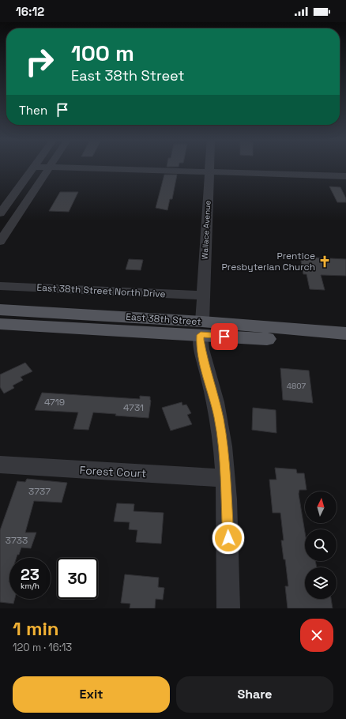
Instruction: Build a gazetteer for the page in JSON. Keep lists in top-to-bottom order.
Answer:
{
  "streets": {
    "main road": ["East 38th Street"],
    "street": ["Wallace Avenue", "East 38th Street North Drive", "Forest Court"]
  },
  "crossings": [
    ["Wallace Avenue", "East 38th Street North Drive"],
    ["Wallace Avenue", "East 38th Street"],
    ["Wallace Avenue", "Forest Court"]
  ],
  "places": {
    "church": ["Prentice Presbyterian Church"]
  },
  "house_numbers": [
    "4807",
    "4719",
    "4731",
    "3737",
    "3733"
  ],
  "north": "top",
  "page": {
    "status": "16:12",
    "turn": ["100 m", "East 38th Street"],
    "then": "Then",
    "speed": "23 km/h",
    "limit": "30",
    "heading": ["1 min", "120 m · 16:13"],
    "buttons": ["Exit", "Share"]
  }
}
